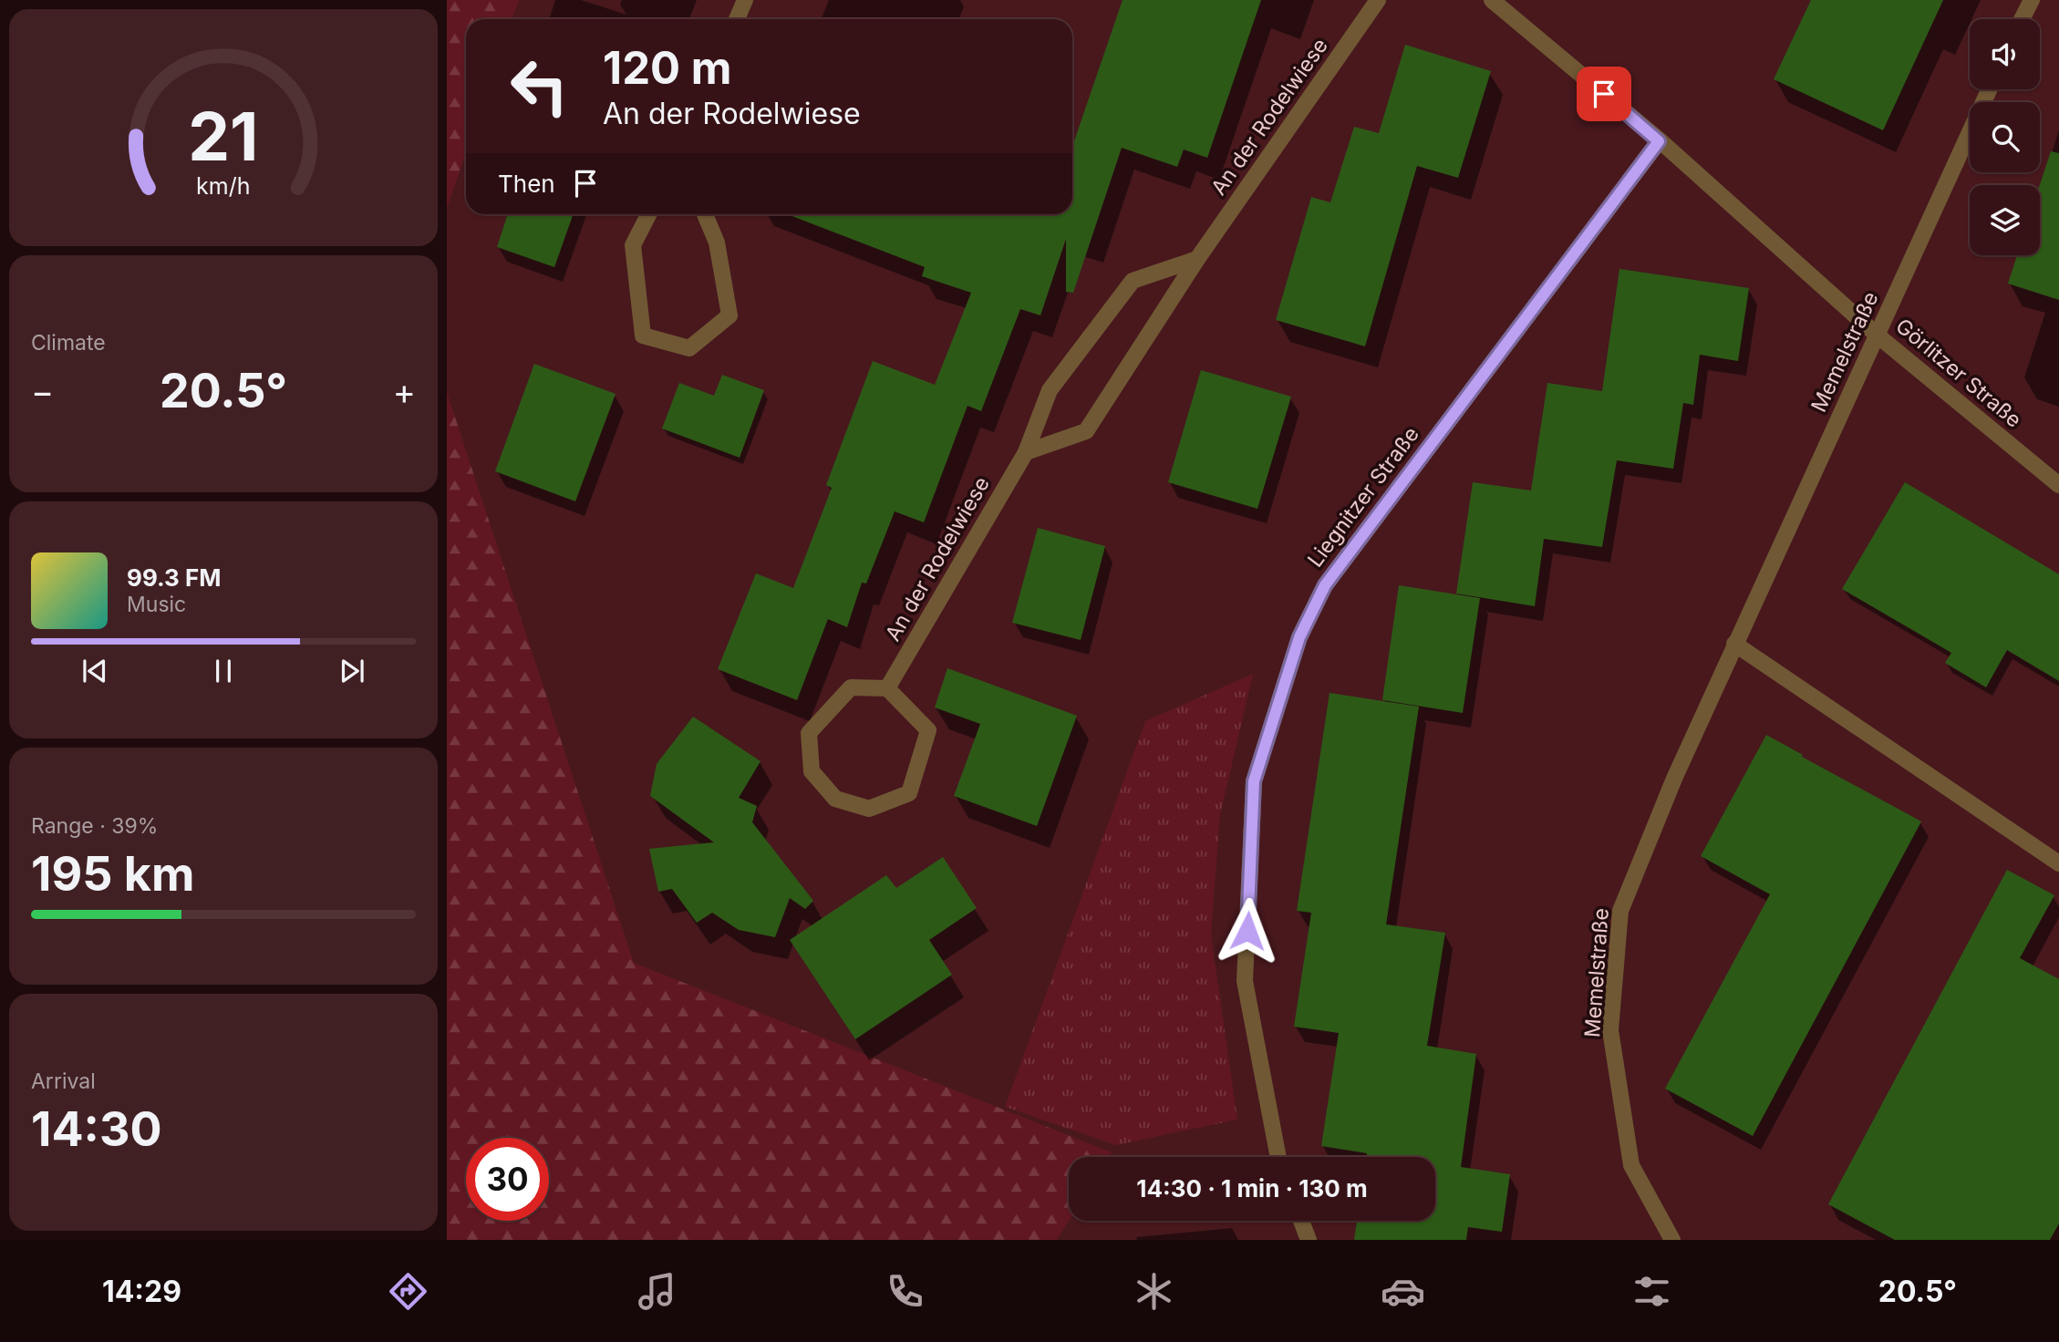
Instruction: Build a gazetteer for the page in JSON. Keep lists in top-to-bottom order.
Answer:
{
  "streets": {
    "street": [
      "An der Rodelwiese",
      "Memelstraße",
      "Görlitzer Straße",
      "Liegnitzer Straße"
    ]
  },
  "crossings": [
    ["Memelstraße", "Görlitzer Straße"],
    ["Görlitzer Straße", "Liegnitzer Straße"]
  ],
  "page": {
    "turn": ["120 m", "An der Rodelwiese"],
    "then": "Then",
    "tile": [
      "Climate",
      ["Range · 39%", "195 km"],
      ["Arrival", "14:30"]
    ],
    "heat": ["−", "20.5°", "+"],
    "song": ["99.3 FM", "Music"],
    "limit": "30",
    "trip": "14:30 · 1 min · 130 m",
    "tabs": ["14:29", "20.5°"],
    "gauge": ["21", "km/h"]
  }
}
